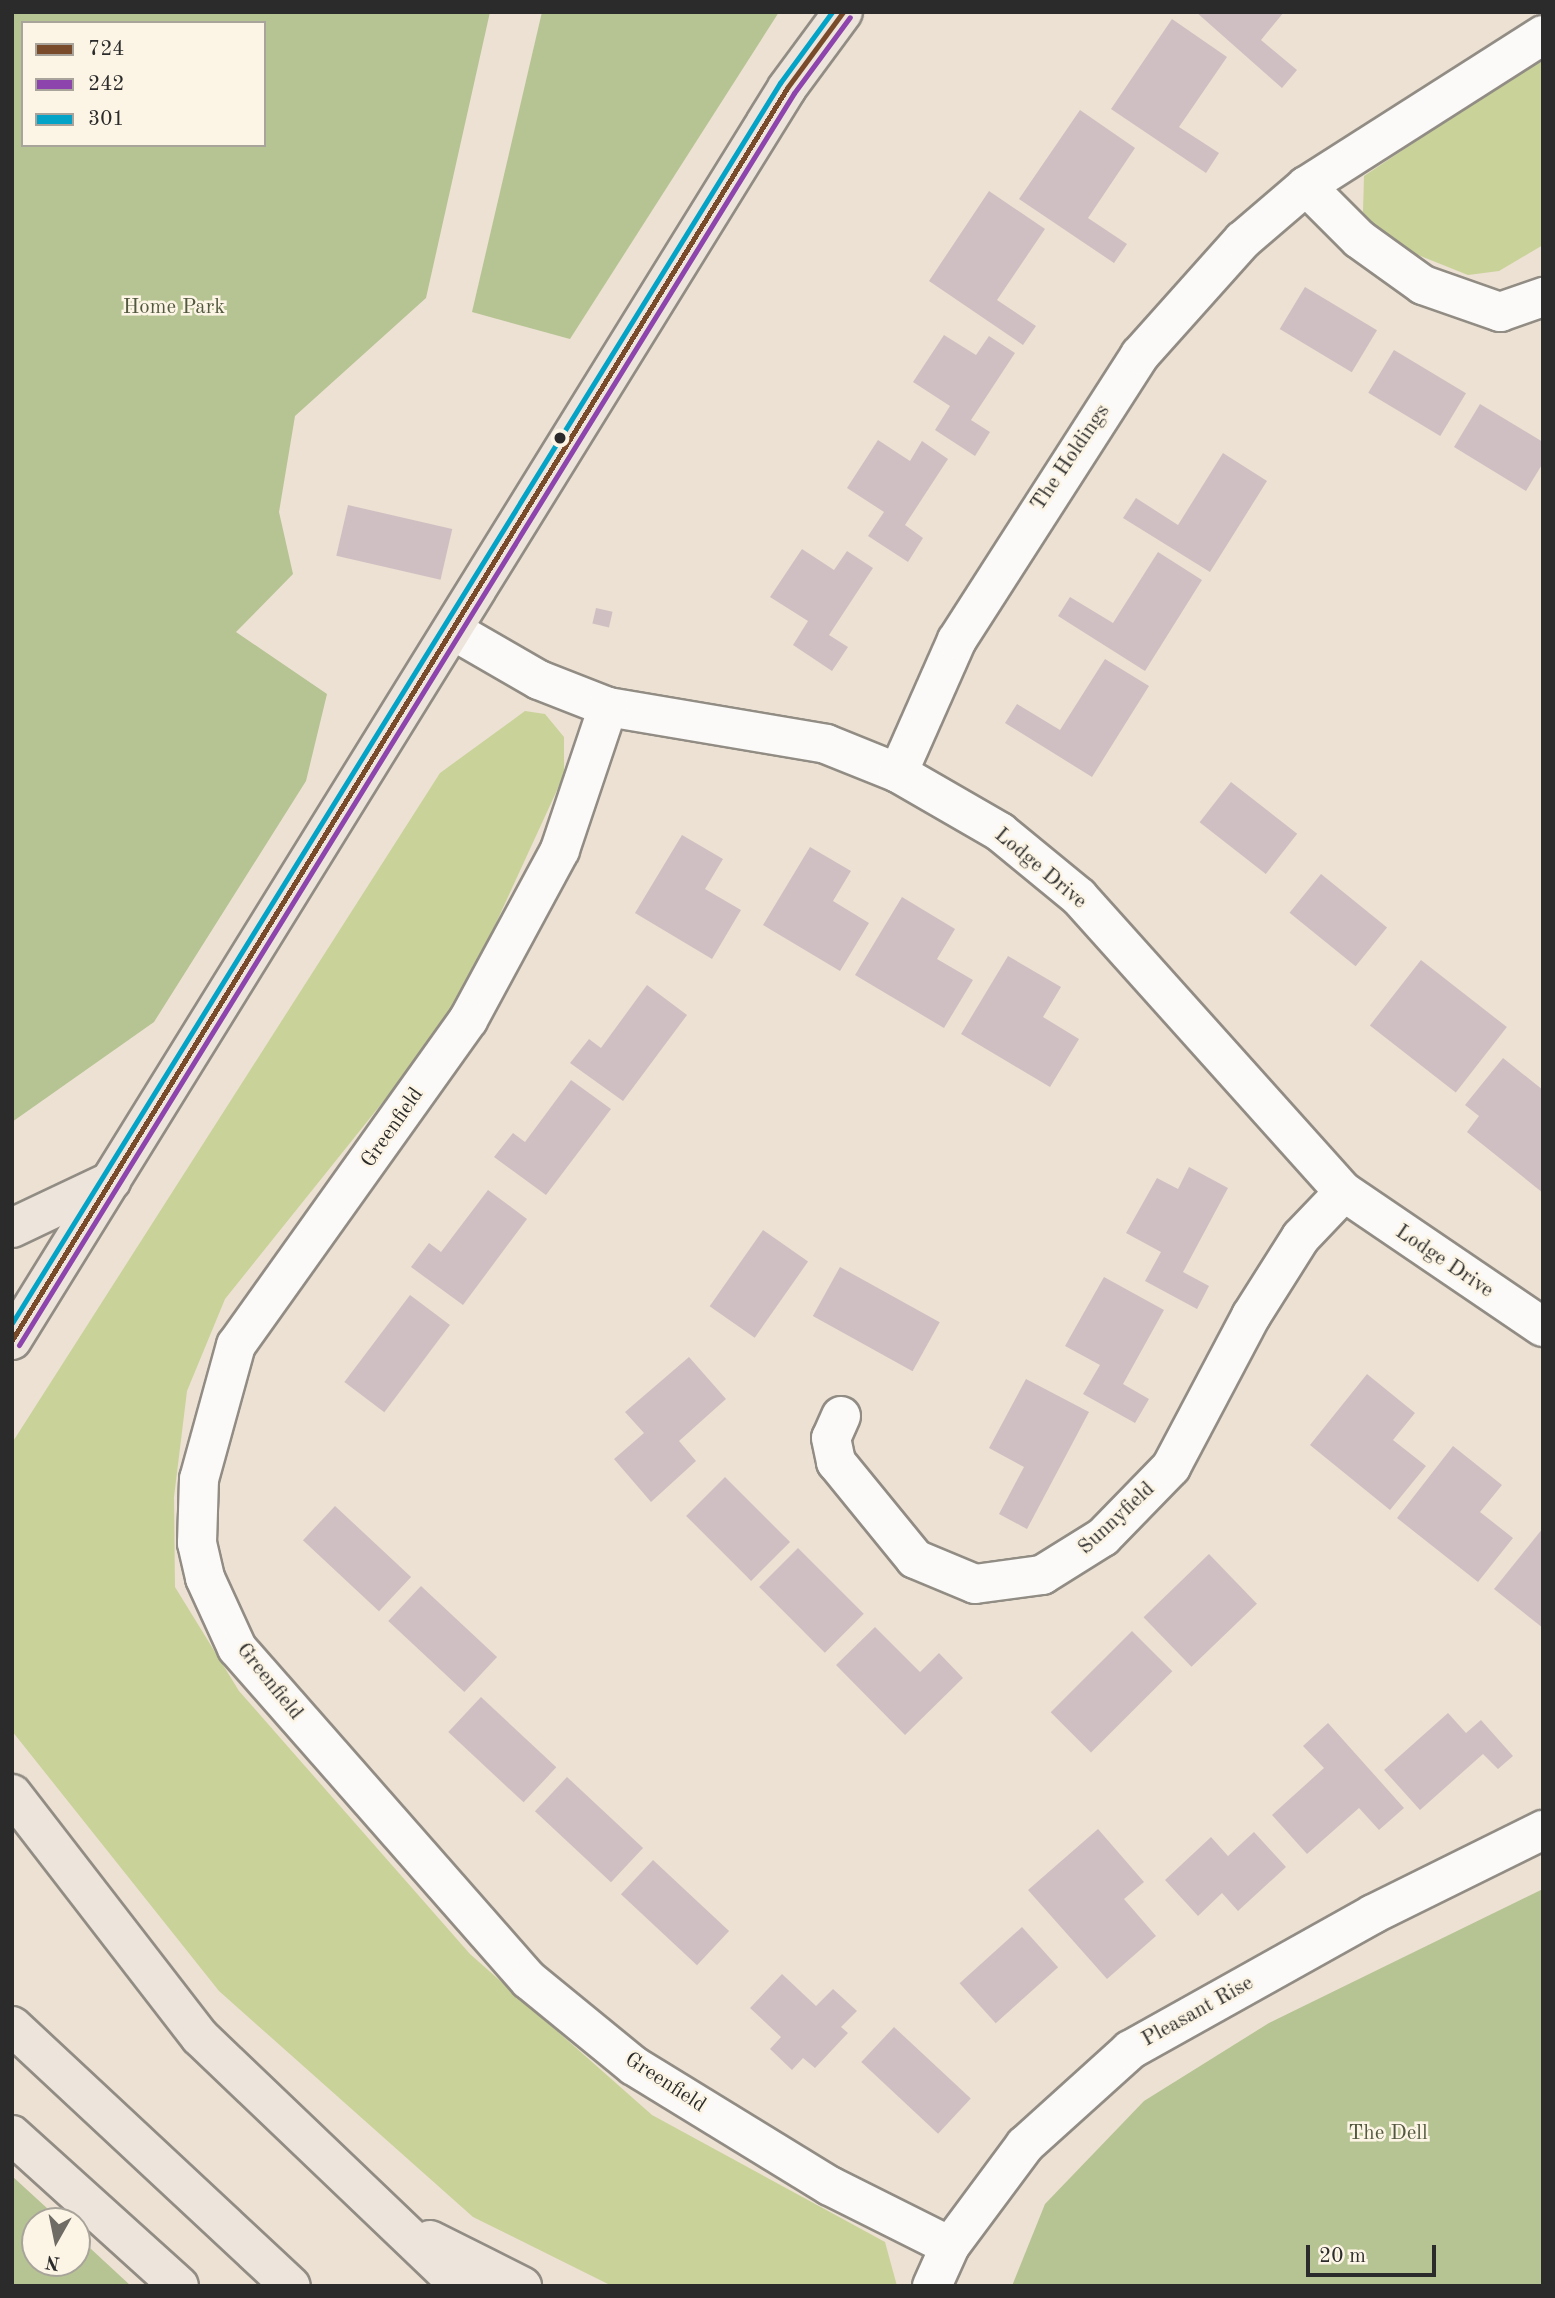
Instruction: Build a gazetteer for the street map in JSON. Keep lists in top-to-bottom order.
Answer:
{
  "streets": {
    "street": [
      "The Holdings",
      "Lodge Drive",
      "Greenfield",
      "Sunnyfield",
      "Pleasant Rise"
    ]
  },
  "crossings": [
    ["The Holdings", "Lodge Drive"],
    ["Lodge Drive", "Greenfield"],
    ["Lodge Drive", "Sunnyfield"],
    ["Greenfield", "Pleasant Rise"]
  ],
  "parks": ["Home Park", "The Dell"],
  "lines": ["transit line 724", "transit line 301", "transit line 242"],
  "legend": ["724", "242", "301"],
  "scale_bar": "20 m",
  "north": "bottom"
}
